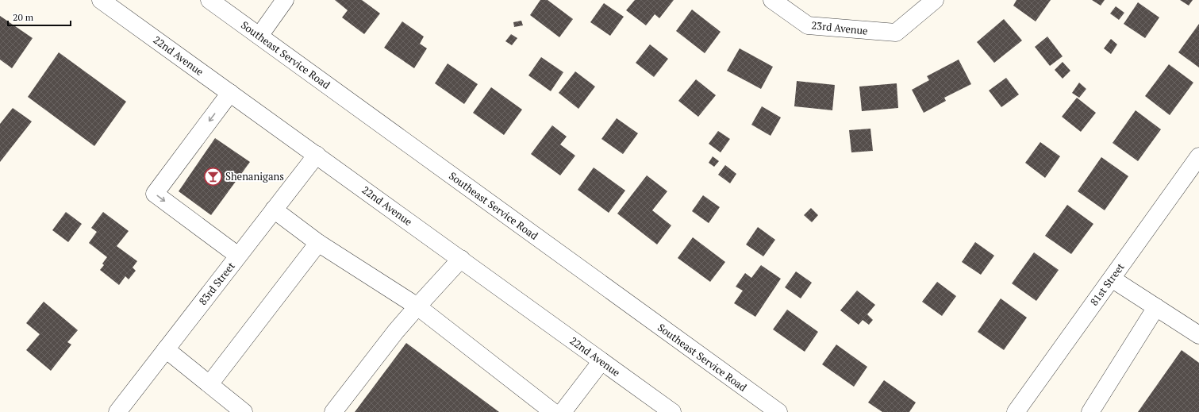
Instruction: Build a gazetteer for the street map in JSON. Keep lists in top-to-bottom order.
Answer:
{
  "streets": {
    "street": [
      "23rd Avenue",
      "Southeast Service Road",
      "22nd Avenue",
      "83rd Street",
      "81st Street"
    ]
  },
  "crossings": [
    ["22nd Avenue", "83rd Street"]
  ],
  "places": {
    "bar": ["Shenanigans"]
  },
  "scale_bar": "20 m"
}
